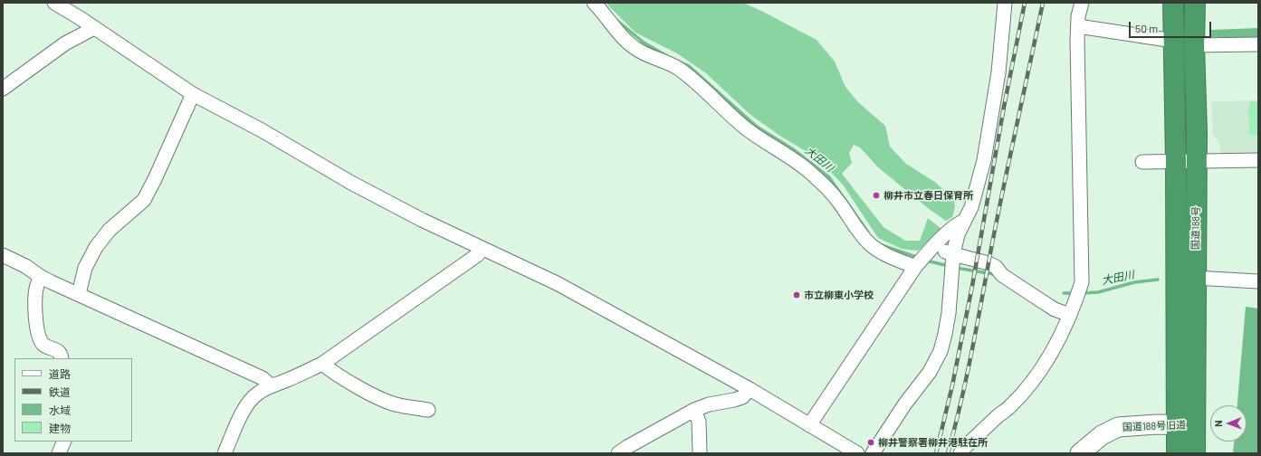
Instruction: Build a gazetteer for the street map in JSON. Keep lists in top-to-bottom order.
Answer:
{
  "streets": {
    "highway": ["国道188号"],
    "street": ["国道188号旧道"]
  },
  "crossings": [
    ["国道188号", "国道188号旧道"]
  ],
  "water": ["大田川"],
  "places": ["柳井市立春日保育所", "市立柳東小学校", "柳井警察署柳井港駐在所"],
  "legend": [
    "道路",
    "鉄道",
    "水域",
    "建物"
  ],
  "scale_bar": "50 m",
  "north": "left"
}
